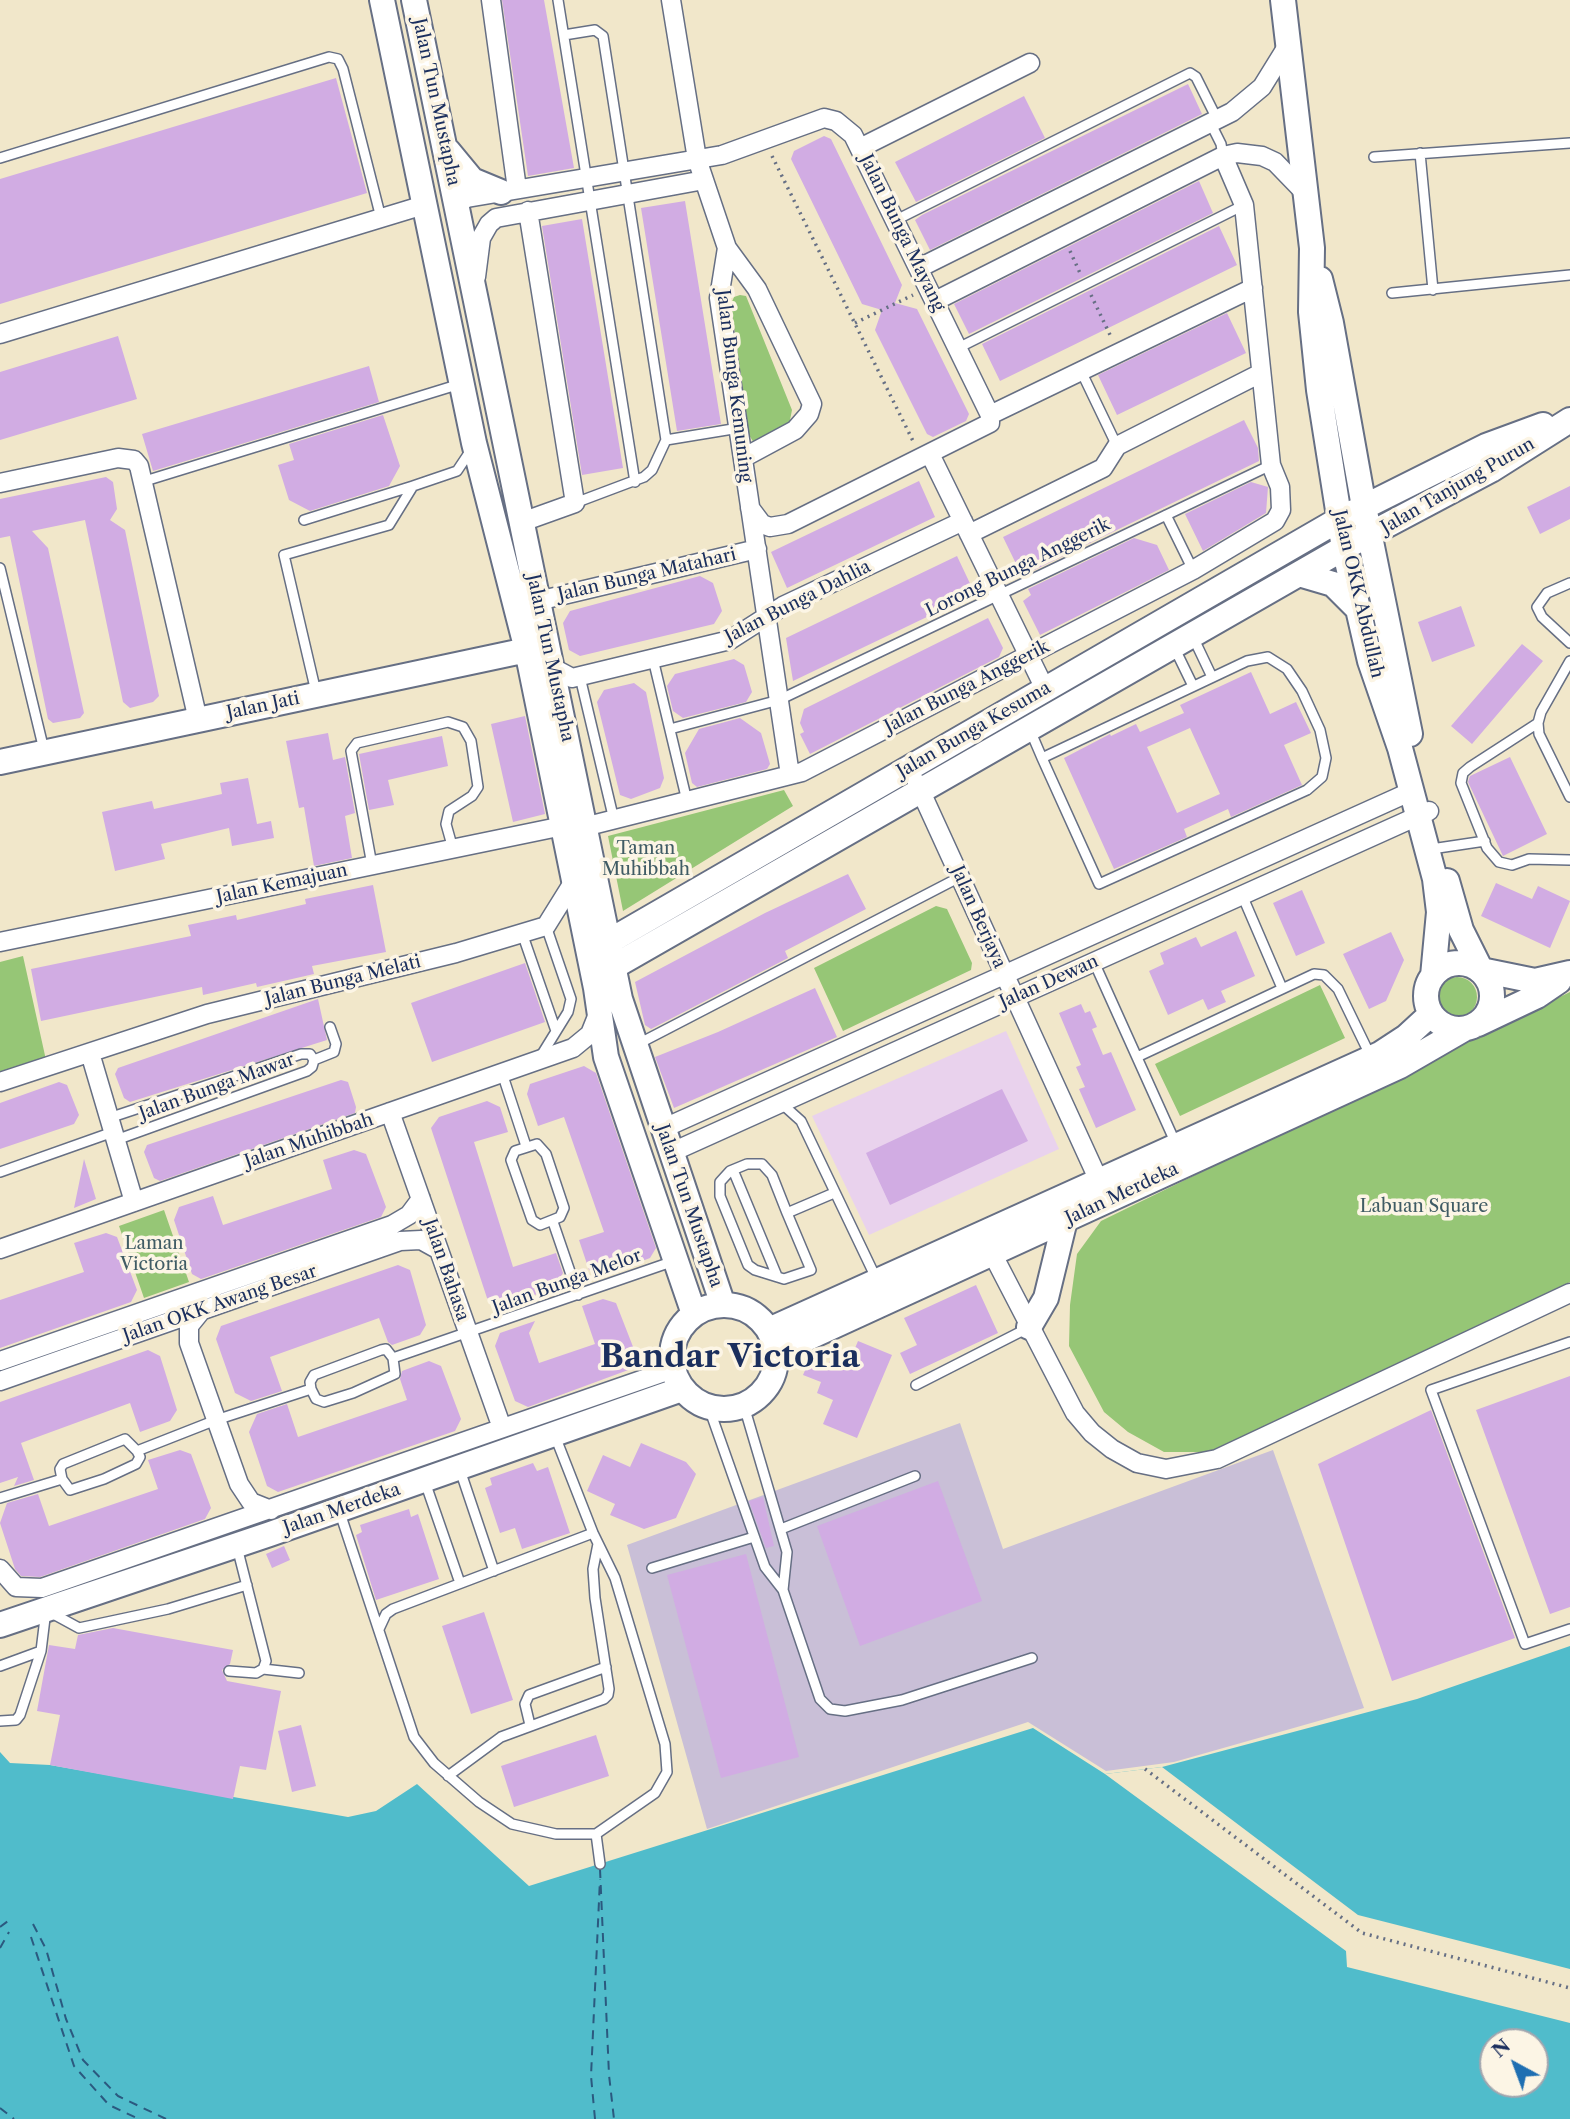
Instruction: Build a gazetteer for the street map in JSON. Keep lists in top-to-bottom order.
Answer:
{
  "streets": {
    "main road": [
      "Jalan Tun Mustapha",
      "Jalan Tanjung Purun",
      "Jalan OKK Abdullah",
      "Jalan Jati",
      "Jalan Bunga Kesuma",
      "Jalan Merdeka"
    ],
    "street": [
      "Jalan Bunga Mayang",
      "Jalan Bunga Kemuning",
      "Jalan Bunga Matahari",
      "Jalan Bunga Dahlia",
      "Jalan Bunga Anggerik",
      "Jalan Kemajuan",
      "Jalan Berjaya",
      "Jalan Bunga Melati",
      "Jalan Dewan",
      "Jalan Muhibbah",
      "Jalan Bahasa",
      "Jalan OKK Awang Besar"
    ],
    "lane": ["Lorong Bunga Anggerik", "Jalan Bunga Mawar", "Jalan Bunga Melor"]
  },
  "crossings": [
    ["Jalan Tun Mustapha", "Jalan Bunga Mayang"],
    ["Jalan Tun Mustapha", "Jalan Bunga Matahari"],
    ["Jalan Tun Mustapha", "Jalan Bunga Anggerik"],
    ["Jalan Tun Mustapha", "Jalan Jati"],
    ["Jalan Tun Mustapha", "Jalan Bunga Kesuma"],
    ["Jalan Tun Mustapha", "Jalan Kemajuan"],
    ["Jalan Tun Mustapha", "Jalan Dewan"],
    ["Jalan Tun Mustapha", "Jalan Muhibbah"],
    ["Jalan Tun Mustapha", "Jalan Merdeka"],
    ["Jalan Tun Mustapha", "Jalan Bunga Melor"],
    ["Jalan Bunga Mayang", "Jalan Bunga Kemuning"],
    ["Jalan Bunga Kemuning", "Lorong Bunga Anggerik"],
    ["Jalan Bunga Kemuning", "Jalan Bunga Matahari"],
    ["Jalan Bunga Kemuning", "Jalan Bunga Dahlia"],
    ["Jalan Bunga Kemuning", "Jalan Bunga Anggerik"],
    ["Jalan Tanjung Purun", "Jalan OKK Abdullah"],
    ["Jalan Tanjung Purun", "Jalan Bunga Kesuma"],
    ["Lorong Bunga Anggerik", "Jalan Bunga Anggerik"],
    ["Jalan OKK Abdullah", "Jalan Bunga Kesuma"],
    ["Jalan OKK Abdullah", "Jalan Dewan"],
    ["Jalan OKK Abdullah", "Jalan Merdeka"],
    ["Jalan Bunga Anggerik", "Jalan Kemajuan"],
    ["Jalan Bunga Kesuma", "Jalan Berjaya"],
    ["Jalan Berjaya", "Jalan Dewan"],
    ["Jalan Berjaya", "Jalan Merdeka"],
    ["Jalan Muhibbah", "Jalan Bahasa"],
    ["Jalan Merdeka", "Jalan Bahasa"],
    ["Jalan Bahasa", "Jalan Bunga Melor"],
    ["Jalan Bahasa", "Jalan OKK Awang Besar"]
  ],
  "districts": ["Bandar Victoria"],
  "parks": ["Taman Muhibbah", "Labuan Square", "Laman Victoria"],
  "north": "top left"
}
